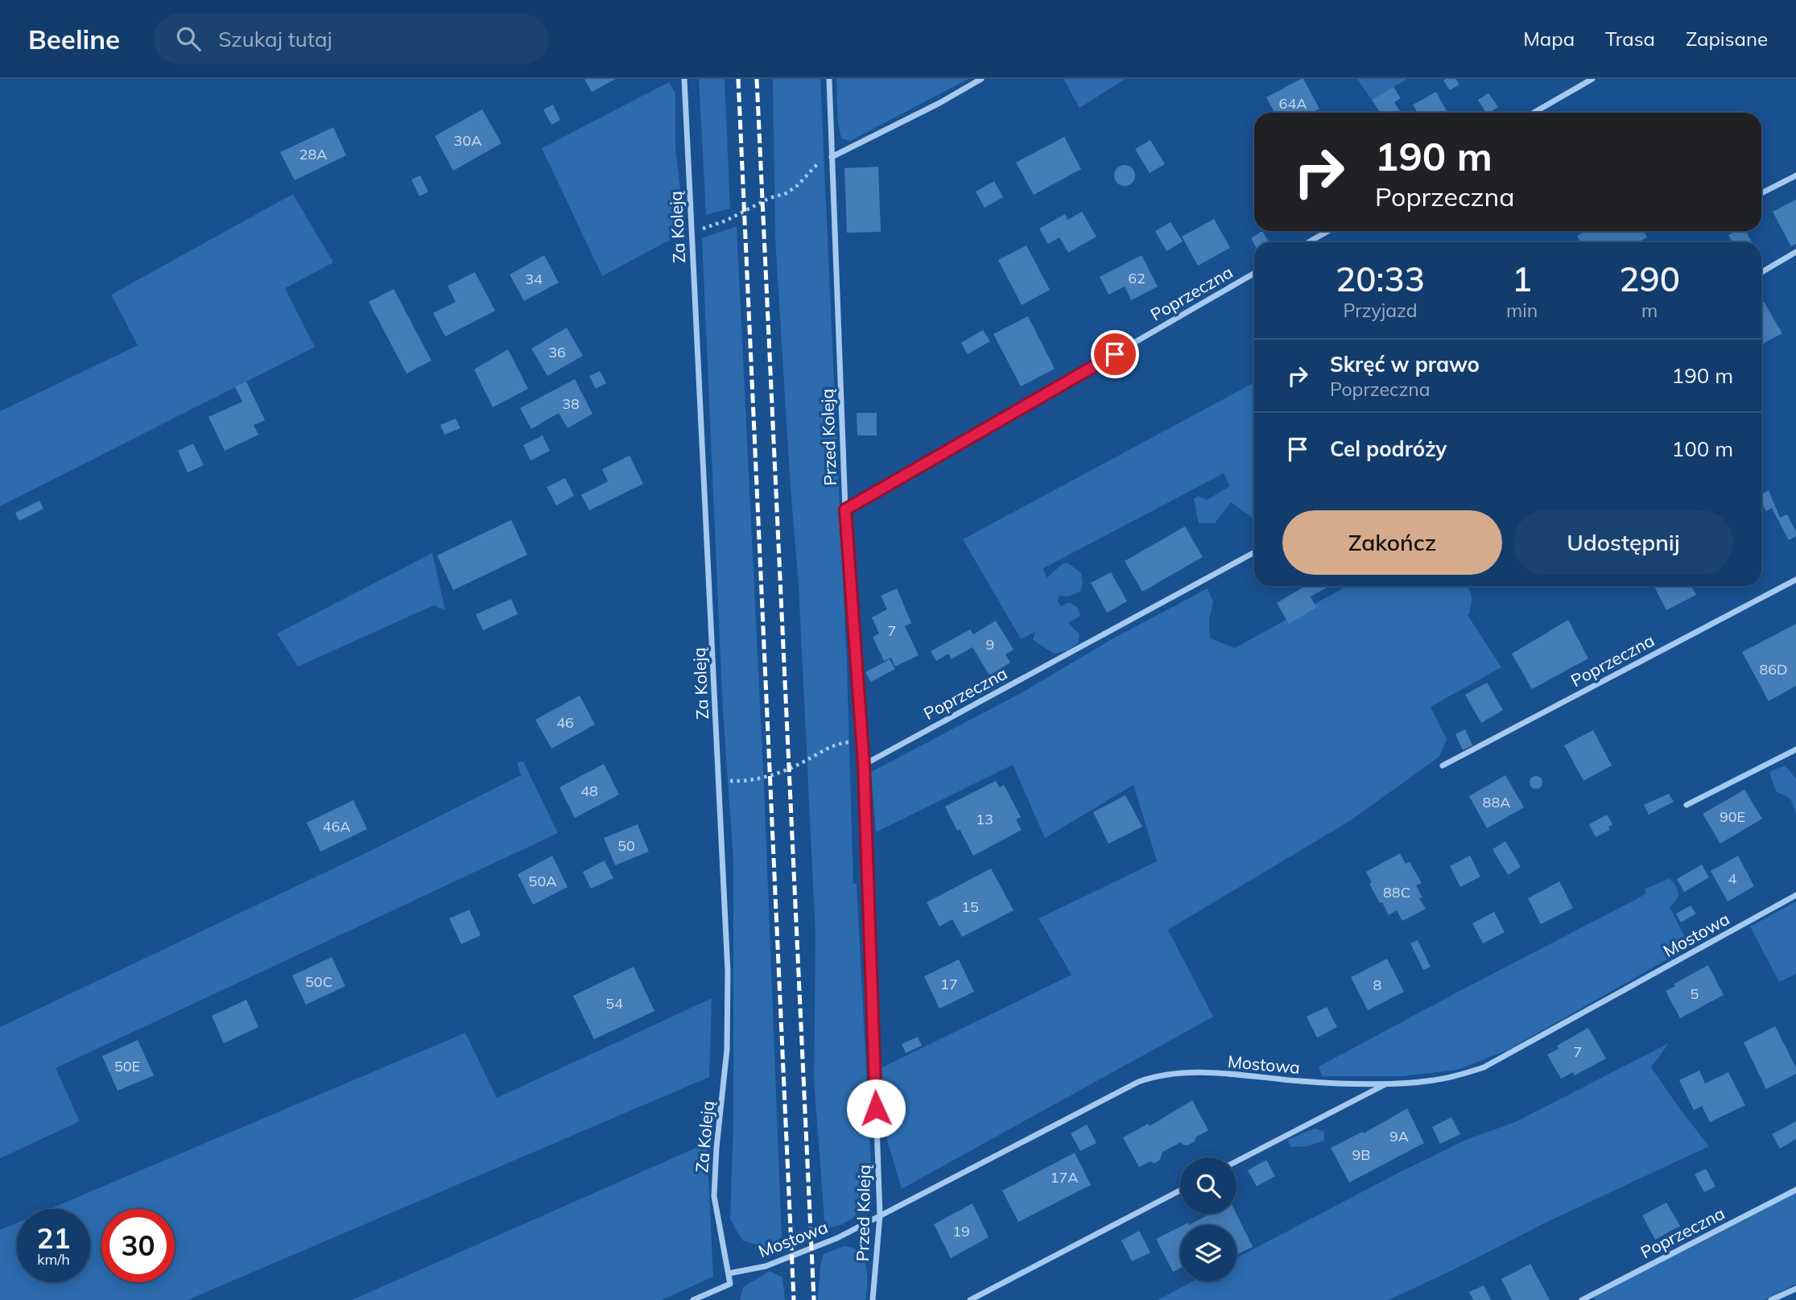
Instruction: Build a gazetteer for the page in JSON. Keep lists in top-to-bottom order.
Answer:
{
  "streets": {
    "street": [
      "Za Koleją",
      "Poprzeczna",
      "Przed Koleją",
      "Mostowa"
    ]
  },
  "crossings": [
    ["Za Koleją", "Mostowa"],
    ["Poprzeczna", "Przed Koleją"],
    ["Przed Koleją", "Mostowa"]
  ],
  "house_numbers": [
    "64A",
    "30A",
    "28A",
    "62",
    "34",
    "36",
    "38",
    "7",
    "9",
    "86D",
    "46",
    "48",
    "88A",
    "90E",
    "13",
    "46A",
    "50",
    "4",
    "50A",
    "88C",
    "15",
    "50C",
    "17",
    "8",
    "5",
    "54",
    "7",
    "50E",
    "9A",
    "9B",
    "17A",
    "19"
  ],
  "page": {
    "header": "Beeline",
    "search": "Szukaj tutaj",
    "nav": ["Mapa", "Trasa", "Zapisane"],
    "turn": ["190 m", "Poprzeczna"],
    "eta": [
      "20:33",
      "Przyjazd",
      "1",
      "min",
      "290",
      "m"
    ],
    "list": [
      {
        "name": "Skręć w prawo",
        "note": "Poprzeczna",
        "value": "190 m"
      },
      {
        "name": "Cel podróży",
        "value": "100 m"
      }
    ],
    "buttons": ["Zakończ", "Udostępnij"],
    "speed": "21 km/h",
    "limit": "30"
  }
}
